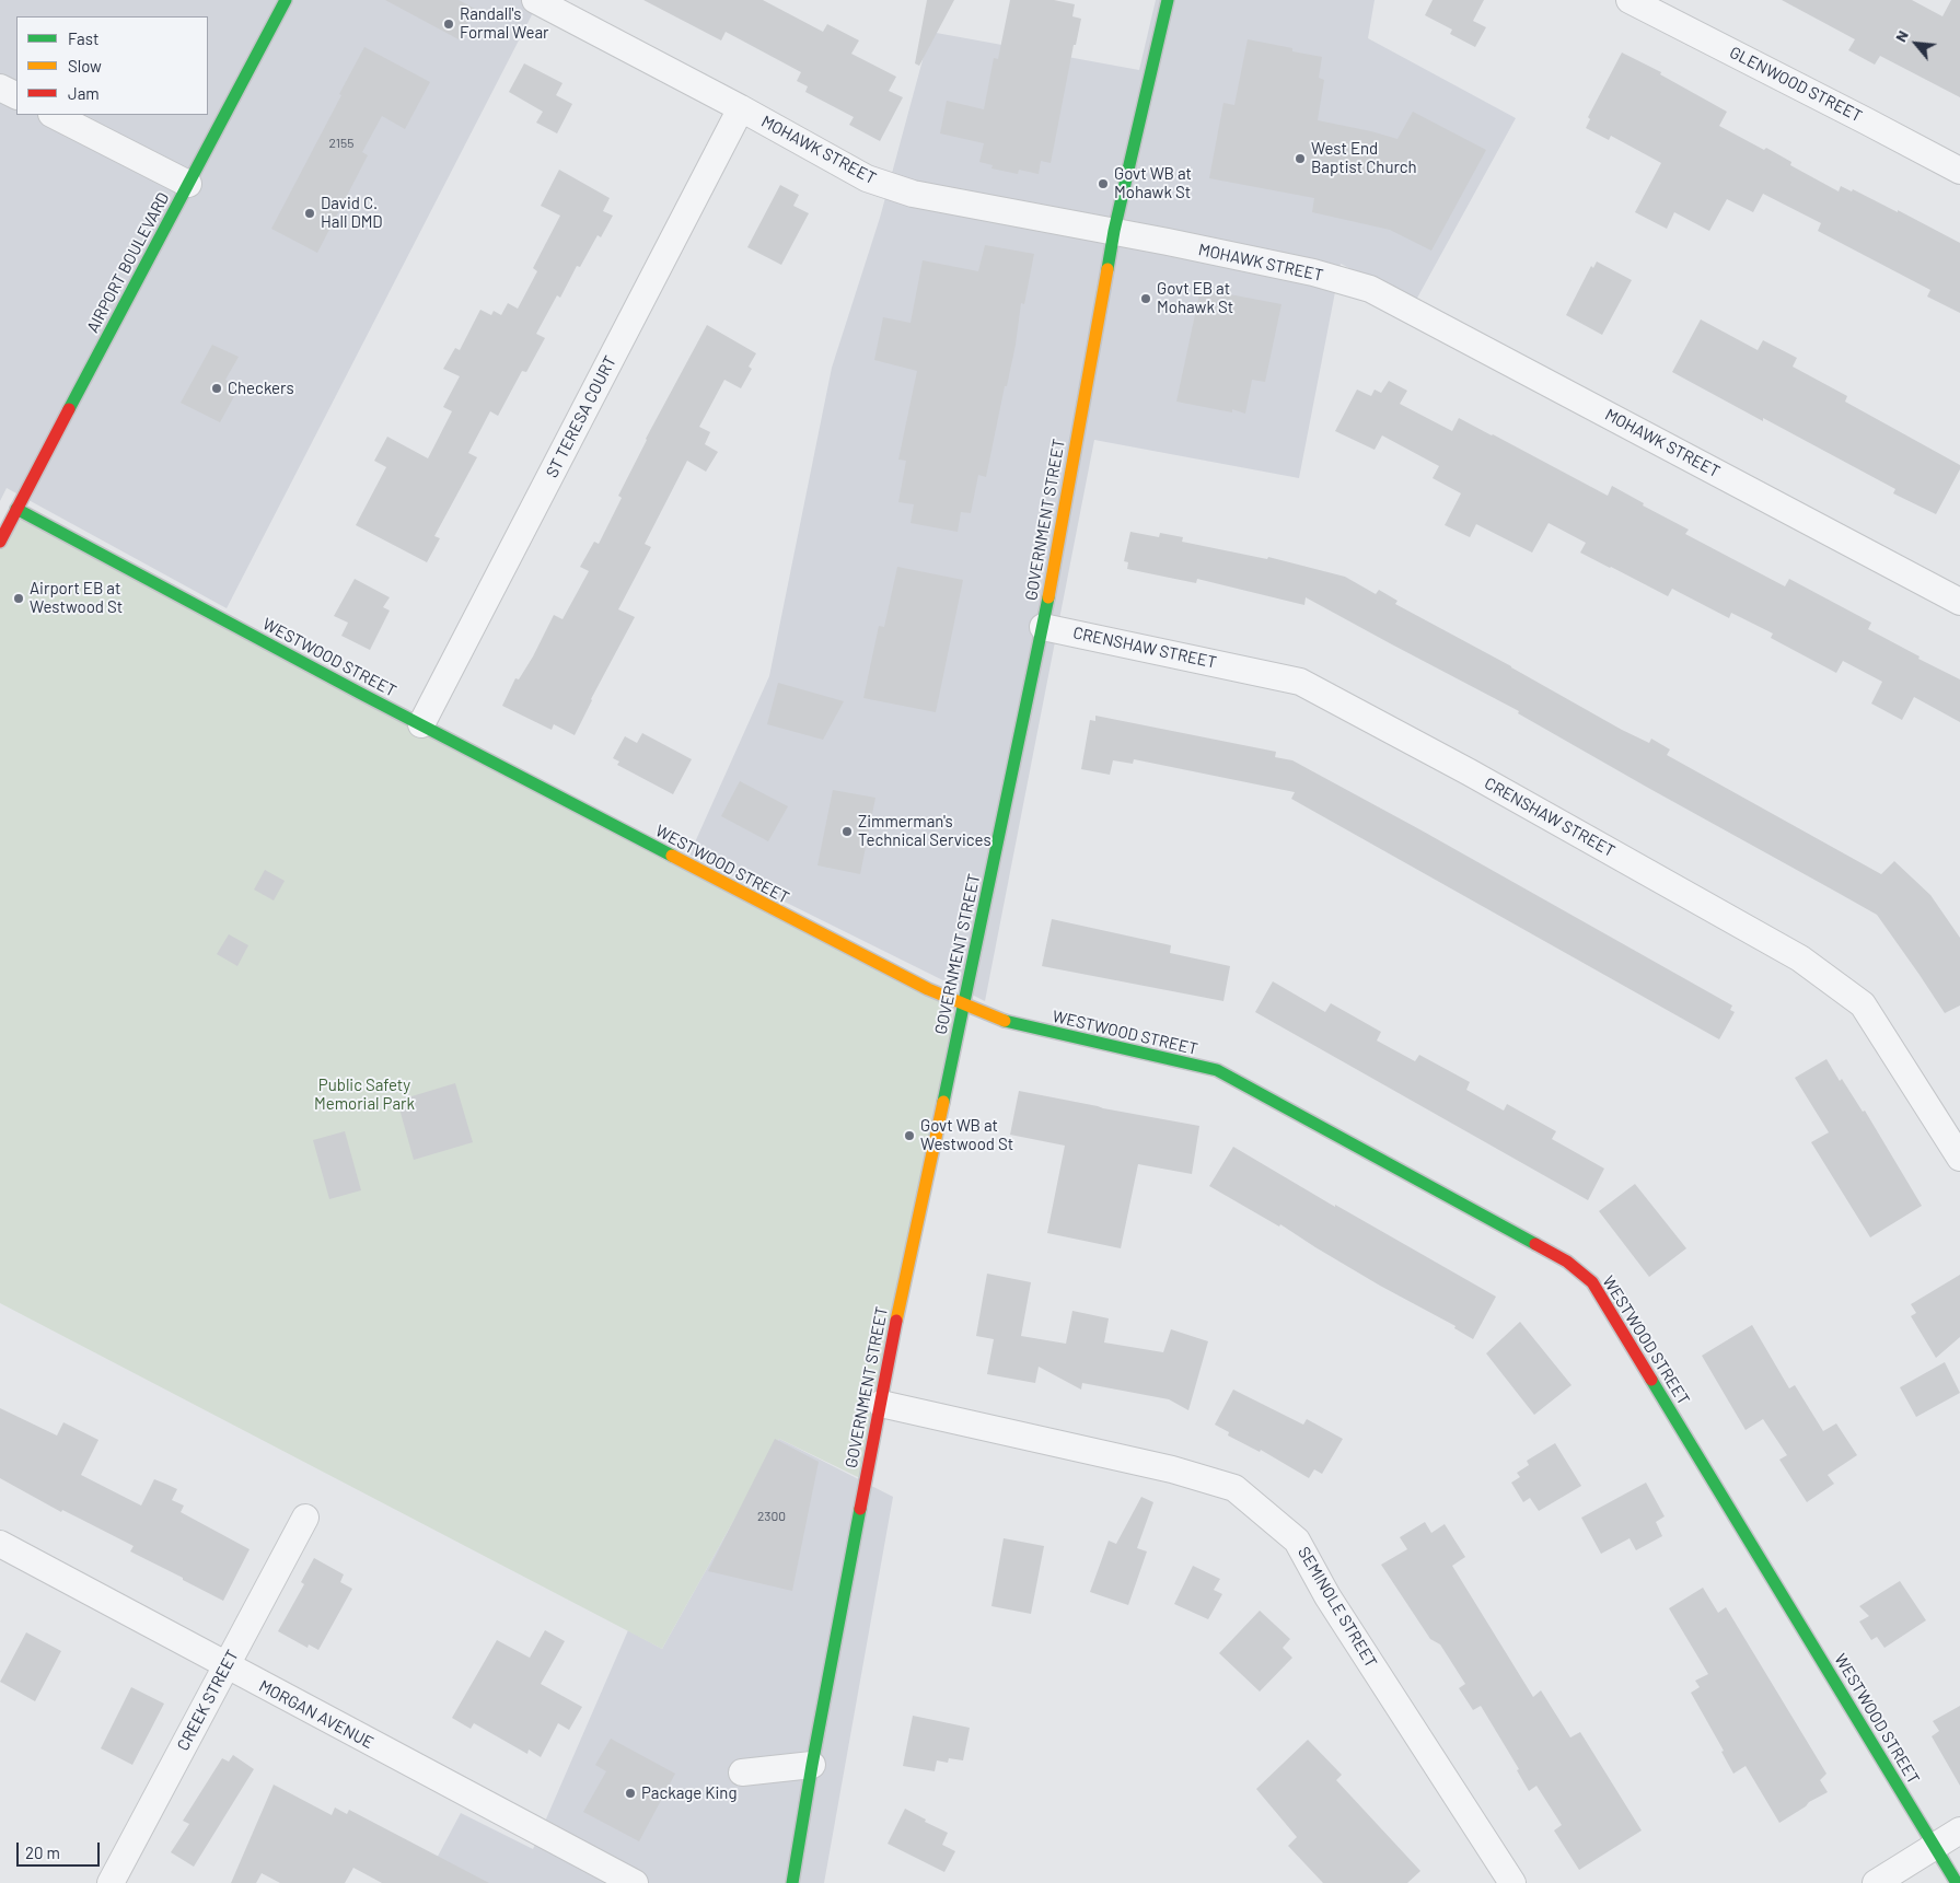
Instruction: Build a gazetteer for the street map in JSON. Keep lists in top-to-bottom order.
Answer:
{
  "streets": {
    "main road": ["AIRPORT BOULEVARD", "GOVERNMENT STREET", "WESTWOOD STREET"],
    "street": [
      "GLENWOOD STREET",
      "MOHAWK STREET",
      "ST TERESA COURT",
      "CRENSHAW STREET",
      "SEMINOLE STREET",
      "CREEK STREET",
      "MORGAN AVENUE"
    ]
  },
  "crossings": [
    ["MOHAWK STREET", "ST TERESA COURT"],
    ["MOHAWK STREET", "GOVERNMENT STREET"],
    ["AIRPORT BOULEVARD", "WESTWOOD STREET"],
    ["ST TERESA COURT", "WESTWOOD STREET"],
    ["GOVERNMENT STREET", "CRENSHAW STREET"],
    ["GOVERNMENT STREET", "WESTWOOD STREET"],
    ["GOVERNMENT STREET", "SEMINOLE STREET"],
    ["CREEK STREET", "MORGAN AVENUE"]
  ],
  "parks": ["Public Safety Memorial Park"],
  "places": [
    "Randall's Formal Wear",
    "West End Baptist Church",
    "Govt WB at Mohawk St",
    "David C. Hall DMD",
    "Govt EB at Mohawk St",
    "Checkers",
    "Airport EB at Westwood St",
    "Zimmerman's Technical Services",
    "Govt WB at Westwood St",
    "Package King"
  ],
  "house_numbers": ["2155", "2300"],
  "legend": ["Fast", "Slow", "Jam"],
  "scale_bar": "20 m",
  "north": "top left"
}
